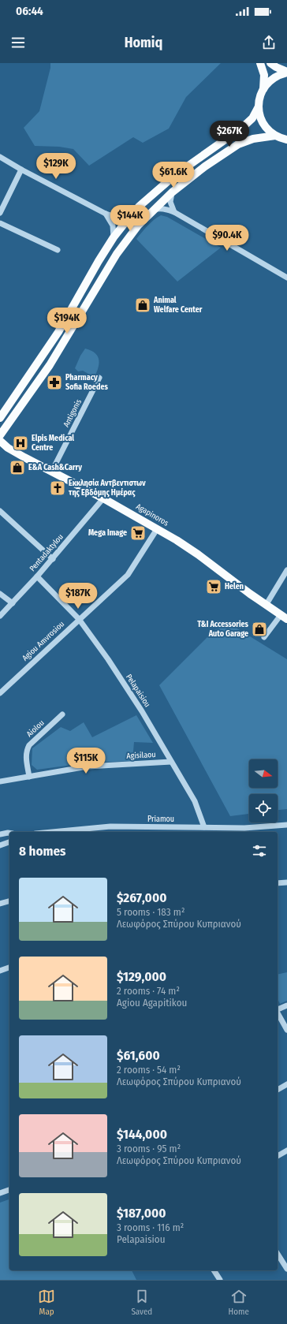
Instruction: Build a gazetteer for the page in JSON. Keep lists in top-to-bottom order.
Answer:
{
  "streets": {
    "main road": ["Agapinoros"],
    "street": [
      "Antigonis",
      "Pentadaktylou",
      "Agiou Amvrosiou",
      "Pelapaisiou",
      "Aiolou",
      "Agisilaou",
      "Priamou"
    ]
  },
  "crossings": [
    ["Antigonis", "Agapinoros"],
    ["Agapinoros", "Pentadaktylou"],
    ["Agapinoros", "Agiou Amvrosiou"],
    ["Pentadaktylou", "Pelapaisiou"],
    ["Agiou Amvrosiou", "Pelapaisiou"],
    ["Pelapaisiou", "Agisilaou"],
    ["Pelapaisiou", "Priamou"],
    ["Aiolou", "Agisilaou"]
  ],
  "places": {
    "shop": ["Animal Welfare Center", "E&A Cash&Carry", "T&I Accessories Auto Garage"],
    "pharmacy": ["Pharmacy Sofia Roedes"],
    "hospital": ["Elpis Medical Centre"],
    "church": ["Εκκλησία Αντβεντιστων της Εβδόμης Ημέρας"],
    "supermarket": ["Mega Image", "Helen"]
  },
  "north": "right",
  "page": {
    "status": "06:44",
    "header": "Homiq",
    "price": [
      "$267K",
      "$129K",
      "$61.6K",
      "$144K",
      "$90.4K",
      "$194K",
      "$187K",
      "$115K"
    ],
    "heading": "8 homes",
    "list": [
      {
        "name": "$267,000",
        "note": "5 rooms · 183 m² · Λεωφόρος Σπύρου Κυπριανού"
      },
      {
        "name": "$129,000",
        "note": "2 rooms · 74 m² · Agiou Agapitikou"
      },
      {
        "name": "$61,600",
        "note": "2 rooms · 54 m² · Λεωφόρος Σπύρου Κυπριανού"
      },
      {
        "name": "$144,000",
        "note": "3 rooms · 95 m² · Λεωφόρος Σπύρου Κυπριανού"
      },
      {
        "name": "$187,000",
        "note": "3 rooms · 116 m² · Pelapaisiou"
      }
    ],
    "tabs": ["Map", "Saved", "Home"]
  }
}
